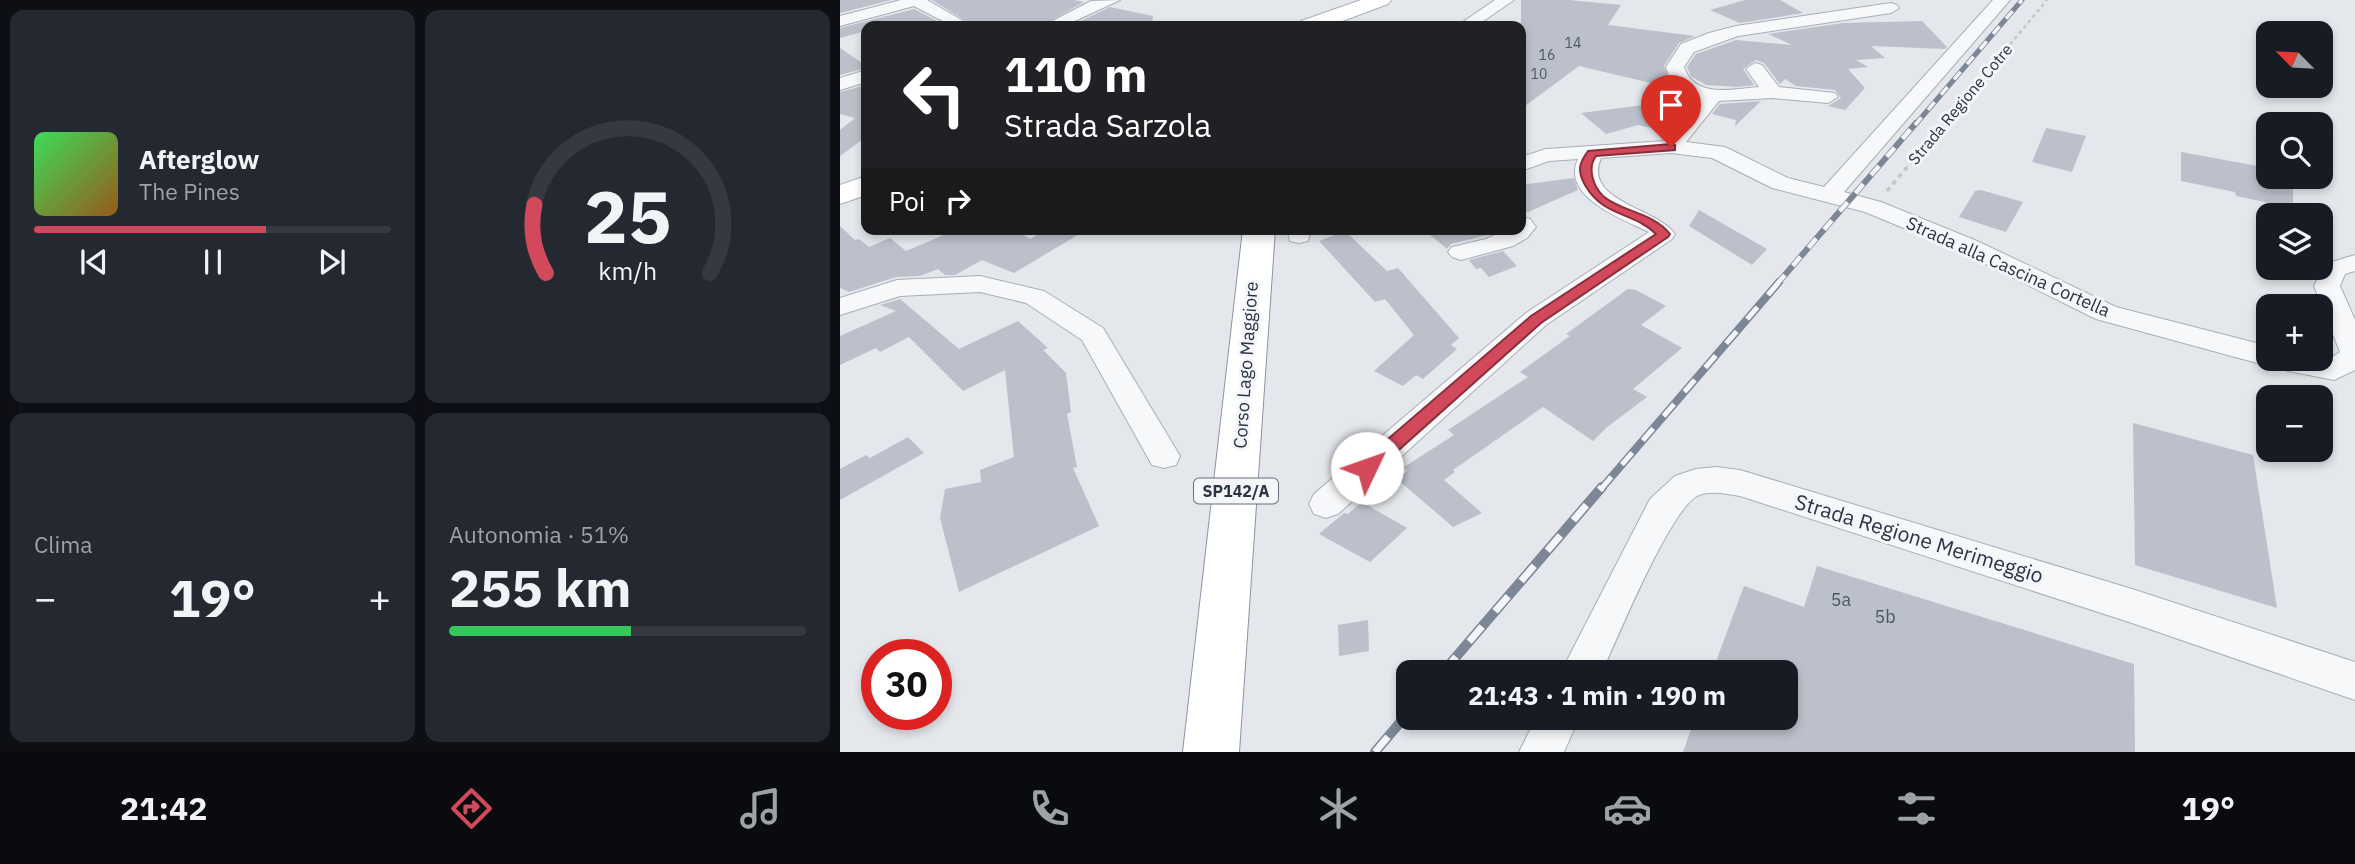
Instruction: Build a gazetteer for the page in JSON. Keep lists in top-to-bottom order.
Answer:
{
  "streets": {
    "main road": ["Corso Lago Maggiore", "SP142/A"],
    "street": ["Strada alla Cascina Cortella", "Strada Regione Merimeggio"],
    "path": ["Strada Regione Cotre"]
  },
  "crossings": [
    ["Strada Regione Cotre", "Strada alla Cascina Cortella"]
  ],
  "house_numbers": [
    "14",
    "16",
    "10",
    "5a",
    "5b"
  ],
  "north": "top left",
  "page": {
    "map_buttons": ["+", "−"],
    "turn": ["110 m", "Strada Sarzola"],
    "song": ["Afterglow", "The Pines"],
    "then": "Poi",
    "tile": [
      "Clima",
      ["Autonomia · 51%", "255 km"]
    ],
    "heat": ["−", "19°", "+"],
    "limit": "30",
    "trip": "21:43 · 1 min · 190 m",
    "tabs": ["21:42", "19°"],
    "gauge": ["25", "km/h"]
  }
}
